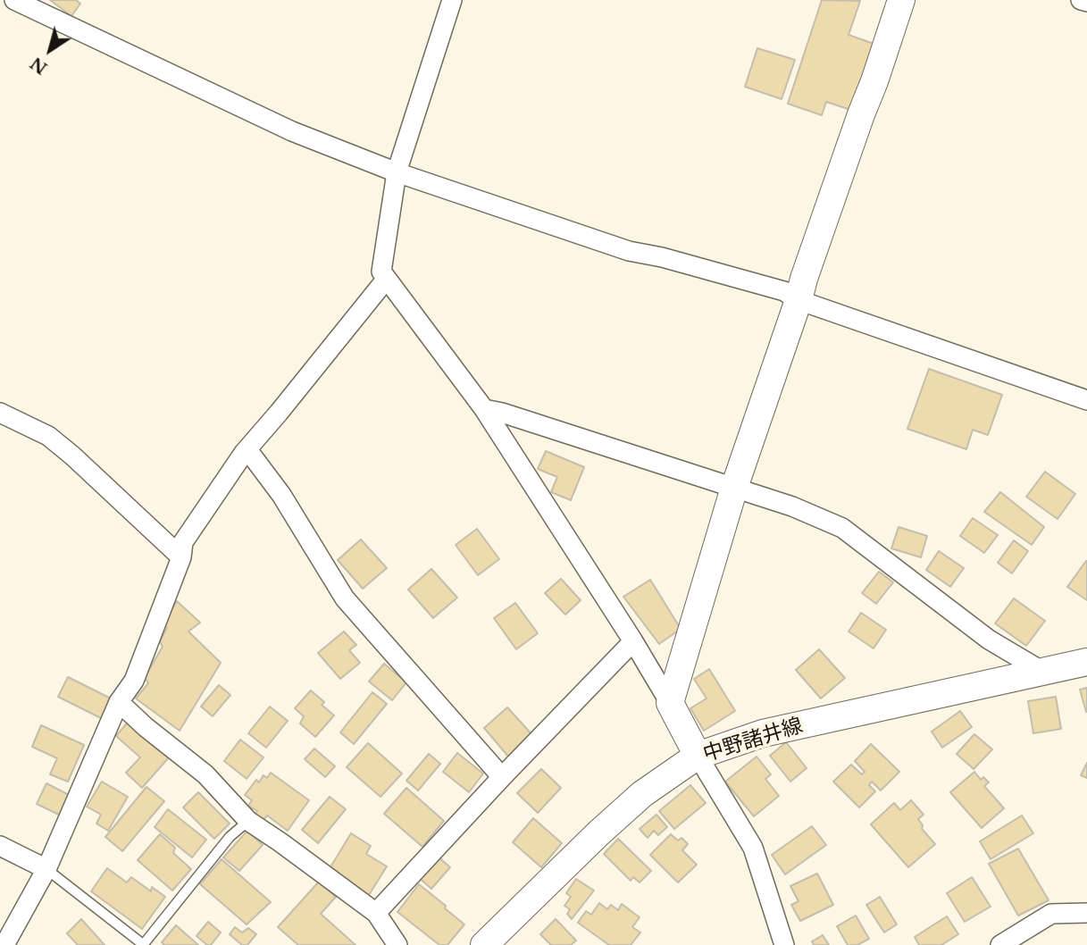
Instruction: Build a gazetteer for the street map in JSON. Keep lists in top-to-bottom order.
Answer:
{
  "streets": {
    "street": ["中野諸井線"]
  },
  "north": "bottom left"
}
